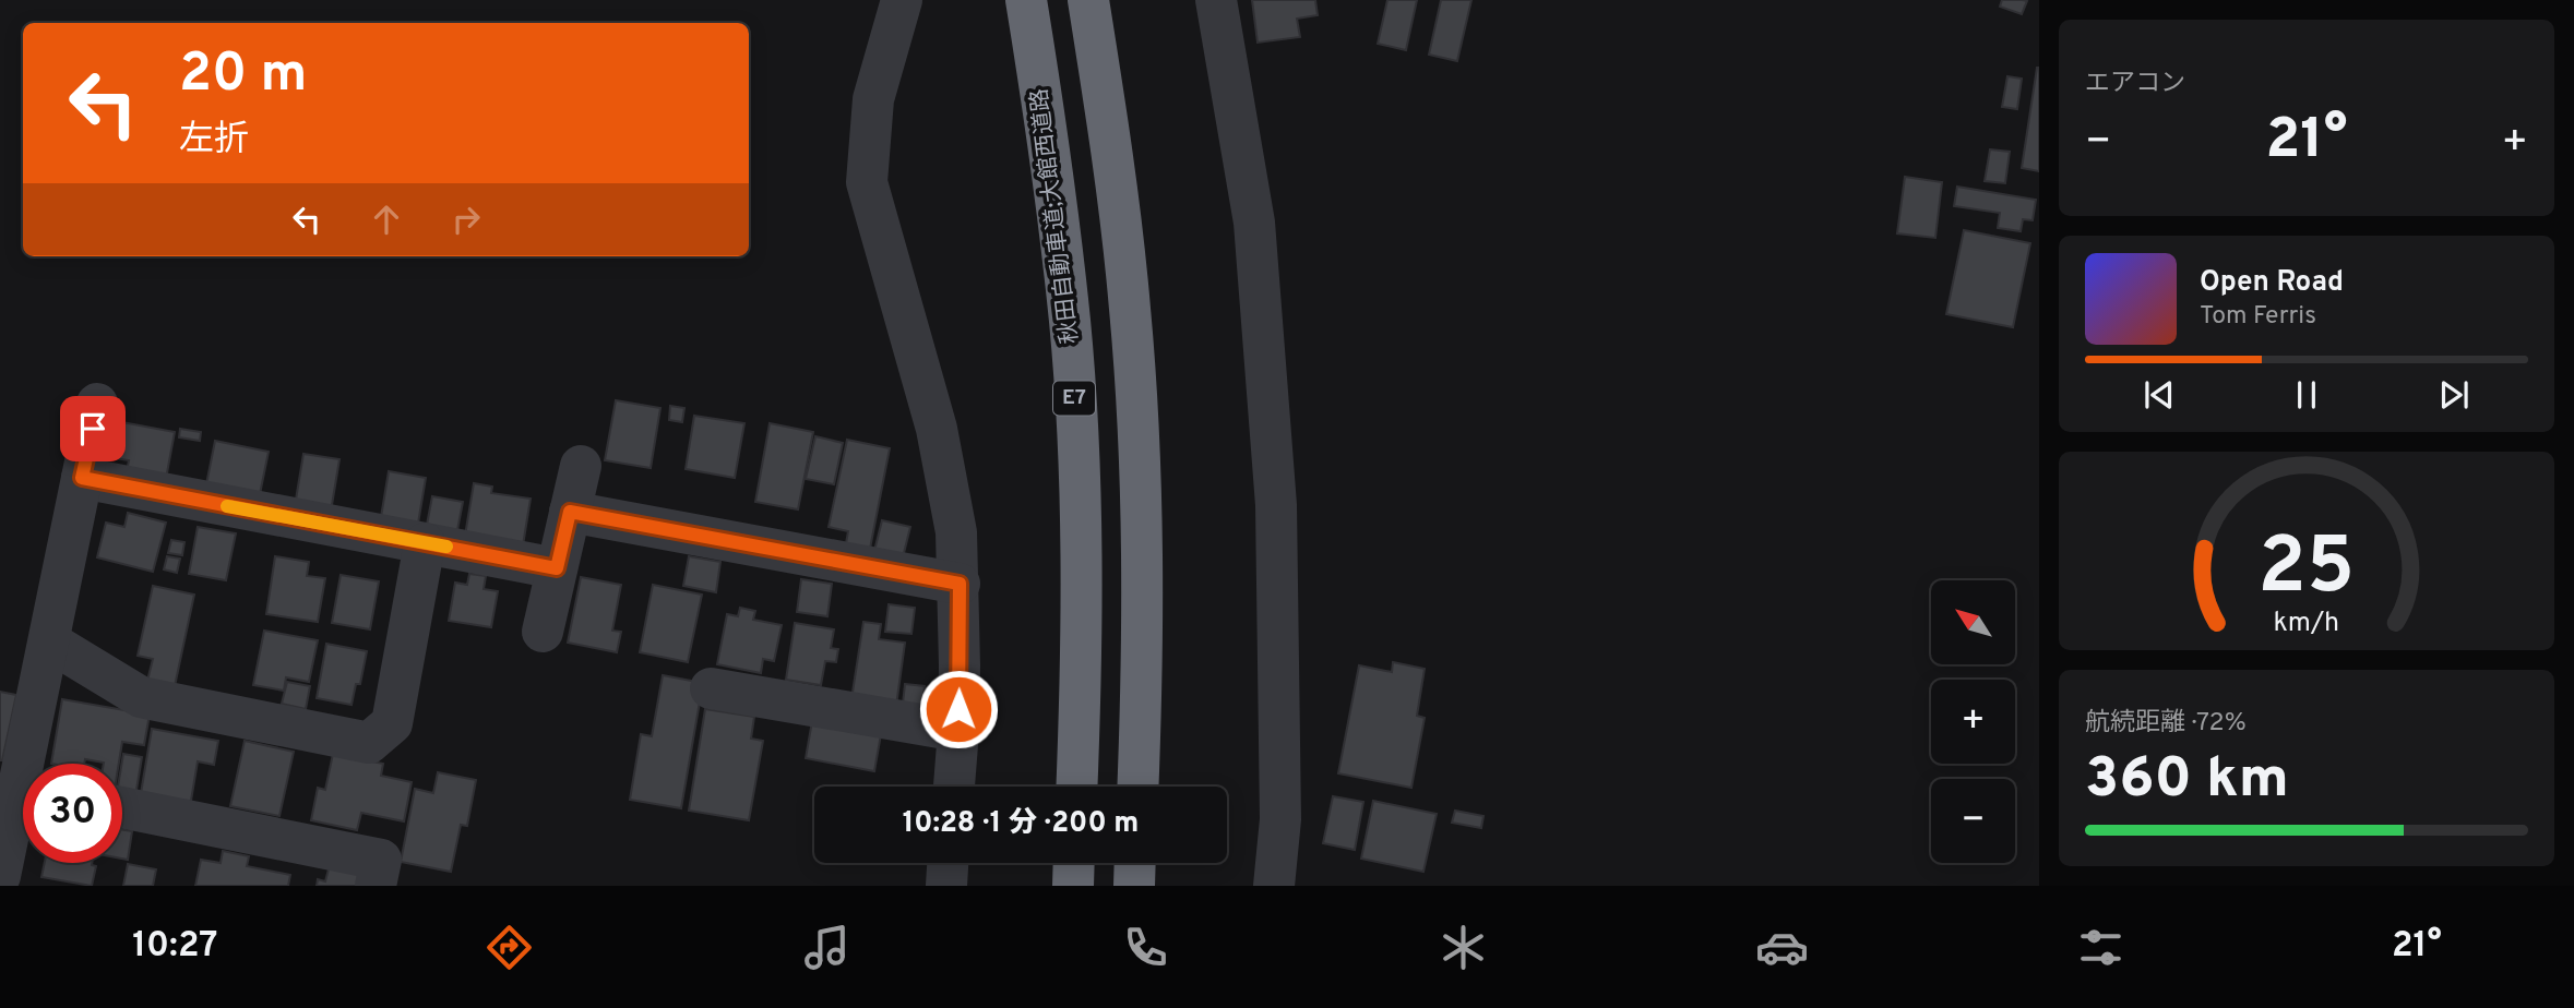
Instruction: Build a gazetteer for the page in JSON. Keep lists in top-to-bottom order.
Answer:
{
  "streets": {
    "highway": ["秋田自動車道;大館西道路", "E7"]
  },
  "north": "top left",
  "page": {
    "tile": [
      "エアコン",
      ["航続距離 · 72%", "360 km"]
    ],
    "turn": ["20 m", "左折"],
    "heat": ["−", "21°", "+"],
    "song": ["Open Road", "Tom Ferris"],
    "map_buttons": ["+", "−"],
    "limit": "30",
    "trip": "10:28 · 1 分 · 200 m",
    "tabs": ["10:27", "21°"],
    "gauge": ["25", "km/h"]
  }
}
